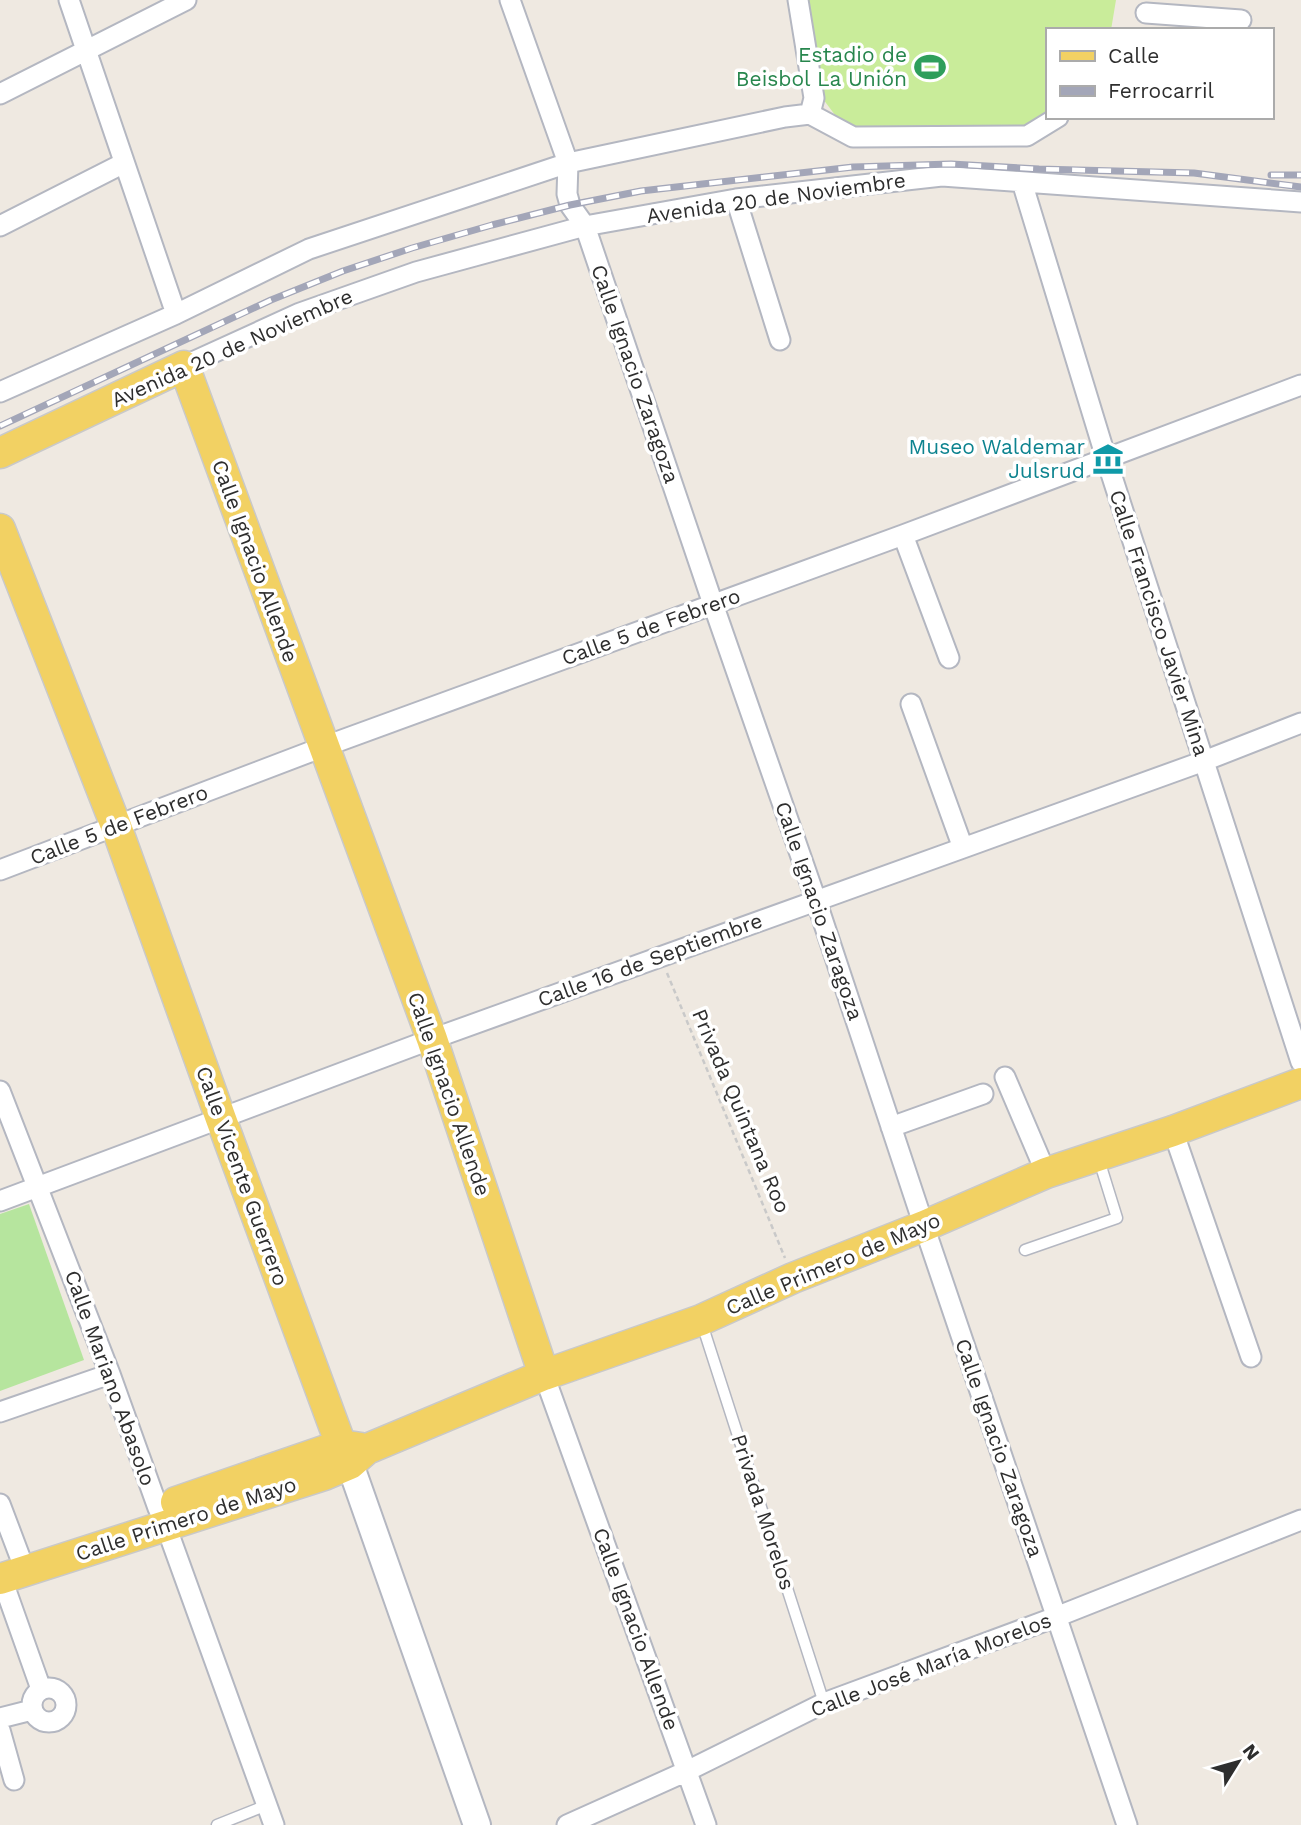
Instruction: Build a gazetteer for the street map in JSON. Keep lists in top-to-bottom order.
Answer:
{
  "streets": {
    "main road": [
      "Avenida 20 de Noviembre",
      "Calle Ignacio Allende",
      "Calle Vicente Guerrero",
      "Calle Primero de Mayo"
    ],
    "street": [
      "Calle Ignacio Zaragoza",
      "Calle Francisco Javier Mina",
      "Calle 5 de Febrero",
      "Calle 16 de Septiembre",
      "Calle Mariano Abasolo",
      "Calle José María Morelos"
    ],
    "lane": ["Privada Morelos"],
    "path": ["Privada Quintana Roo"]
  },
  "crossings": [
    ["Avenida 20 de Noviembre", "Calle Ignacio Zaragoza"],
    ["Avenida 20 de Noviembre", "Calle Ignacio Allende"],
    ["Avenida 20 de Noviembre", "Calle Francisco Javier Mina"],
    ["Calle Ignacio Zaragoza", "Calle 5 de Febrero"],
    ["Calle Ignacio Zaragoza", "Calle 16 de Septiembre"],
    ["Calle Ignacio Zaragoza", "Calle Primero de Mayo"],
    ["Calle Ignacio Zaragoza", "Calle José María Morelos"],
    ["Calle Ignacio Allende", "Calle 5 de Febrero"],
    ["Calle Ignacio Allende", "Calle 16 de Septiembre"],
    ["Calle Ignacio Allende", "Calle Primero de Mayo"],
    ["Calle Ignacio Allende", "Calle José María Morelos"],
    ["Calle Francisco Javier Mina", "Calle 5 de Febrero"],
    ["Calle Francisco Javier Mina", "Calle 16 de Septiembre"],
    ["Calle 5 de Febrero", "Calle Vicente Guerrero"],
    ["Calle 16 de Septiembre", "Privada Quintana Roo"],
    ["Calle 16 de Septiembre", "Calle Vicente Guerrero"],
    ["Calle 16 de Septiembre", "Calle Mariano Abasolo"],
    ["Privada Quintana Roo", "Calle Primero de Mayo"],
    ["Calle Vicente Guerrero", "Calle Primero de Mayo"],
    ["Calle Primero de Mayo", "Calle Mariano Abasolo"],
    ["Calle Primero de Mayo", "Privada Morelos"],
    ["Privada Morelos", "Calle José María Morelos"]
  ],
  "places": {
    "sports": ["Estadio de Beisbol La Unión"],
    "museum": ["Museo Waldemar Julsrud"]
  },
  "legend": ["Calle", "Ferrocarril"],
  "north": "top right"
}
